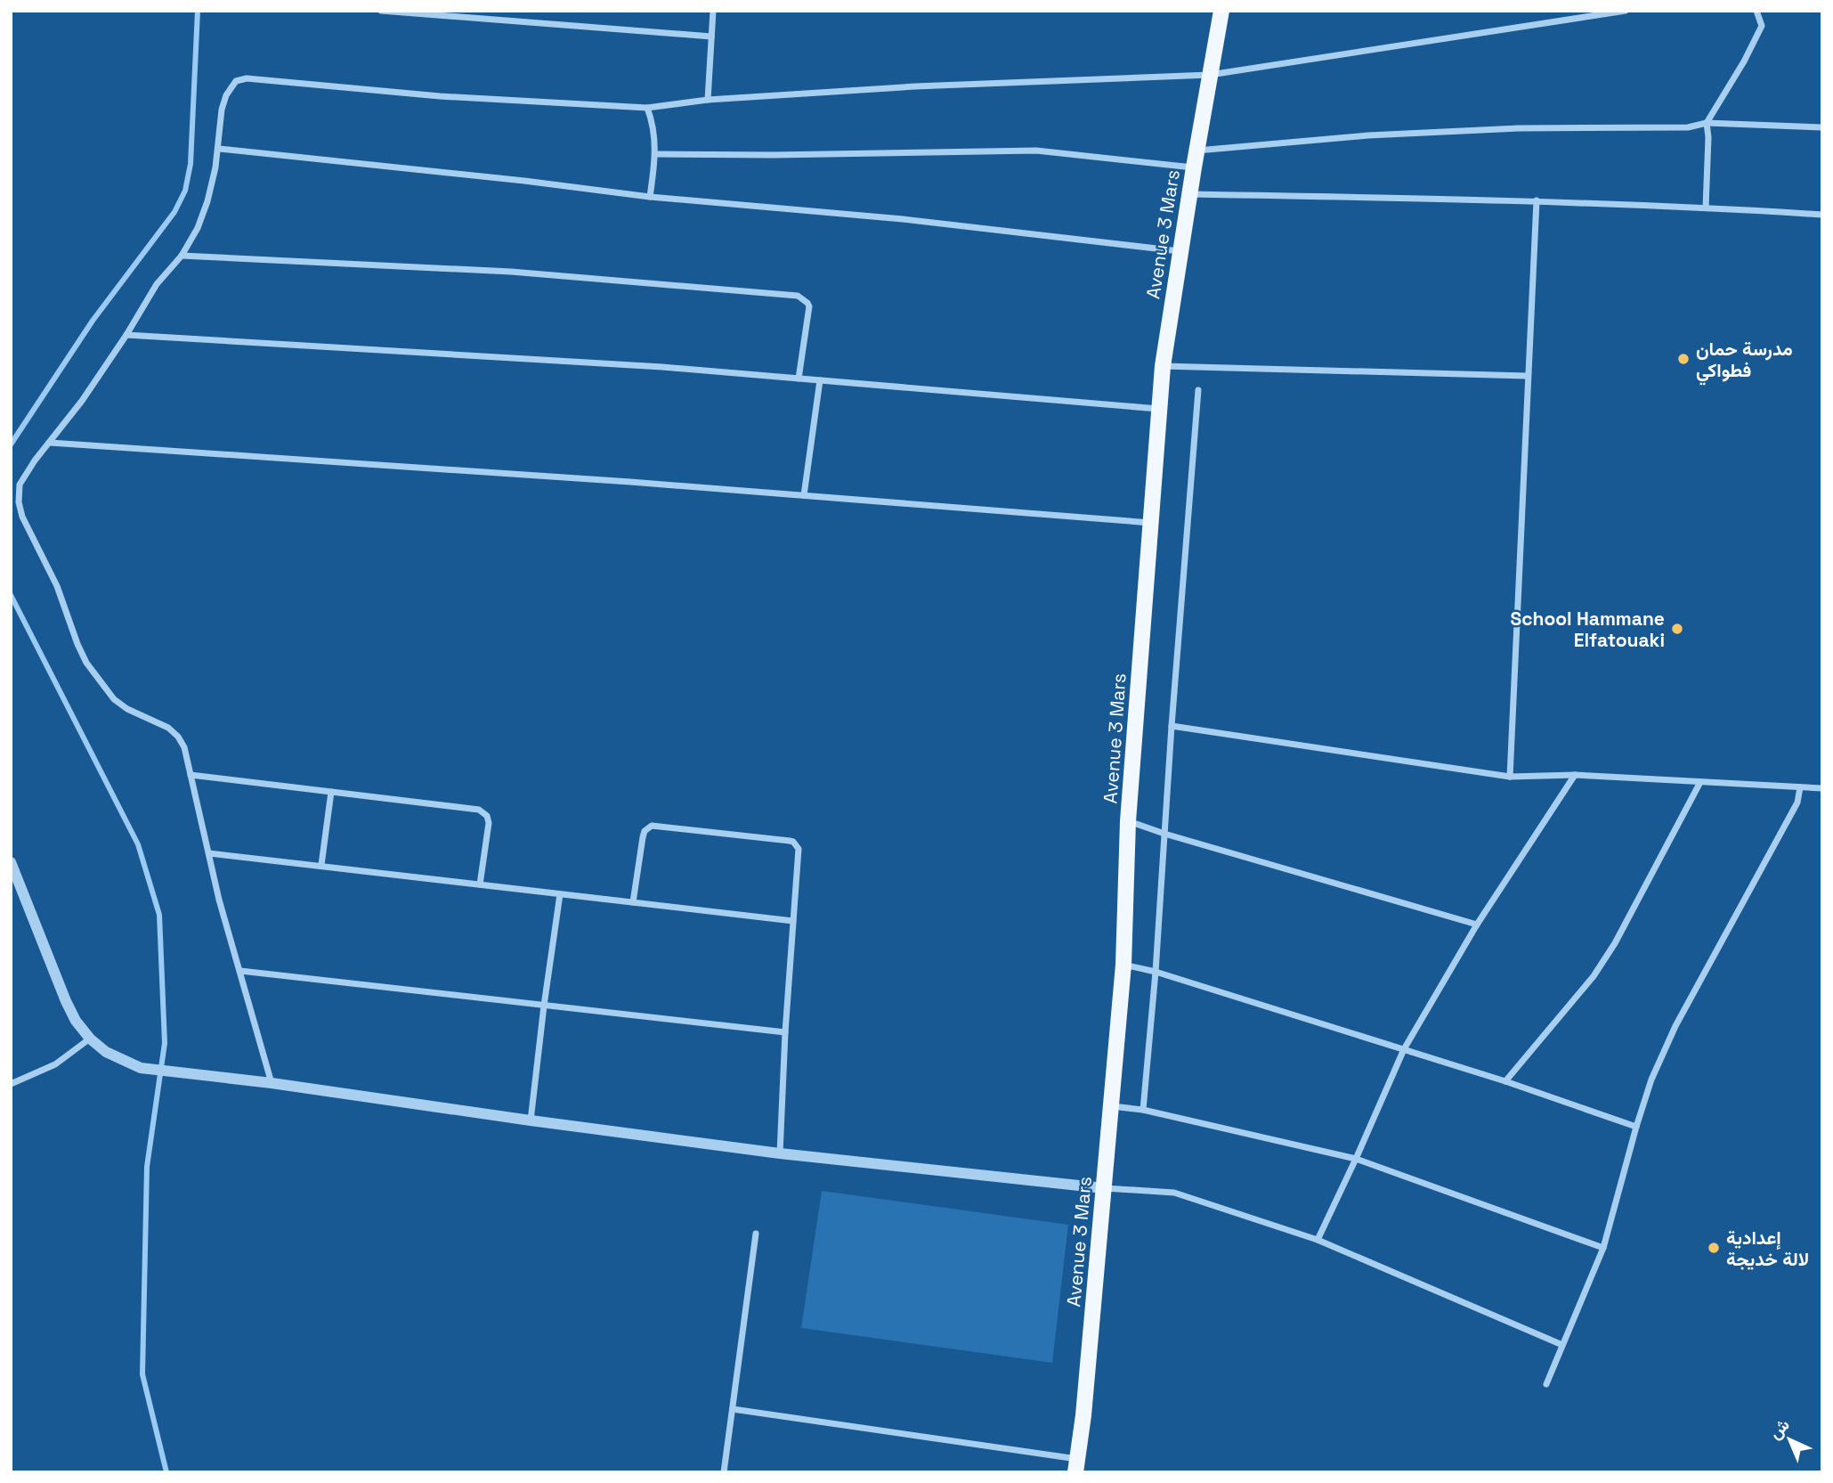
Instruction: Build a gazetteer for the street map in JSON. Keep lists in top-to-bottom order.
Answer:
{
  "streets": {
    "main road": ["Avenue 3 Mars"]
  },
  "places": ["مدرسة حمان فطواكي", "School Hammane Elfatouaki", "إعدادية لالة خديجة"],
  "north": "top left"
}
